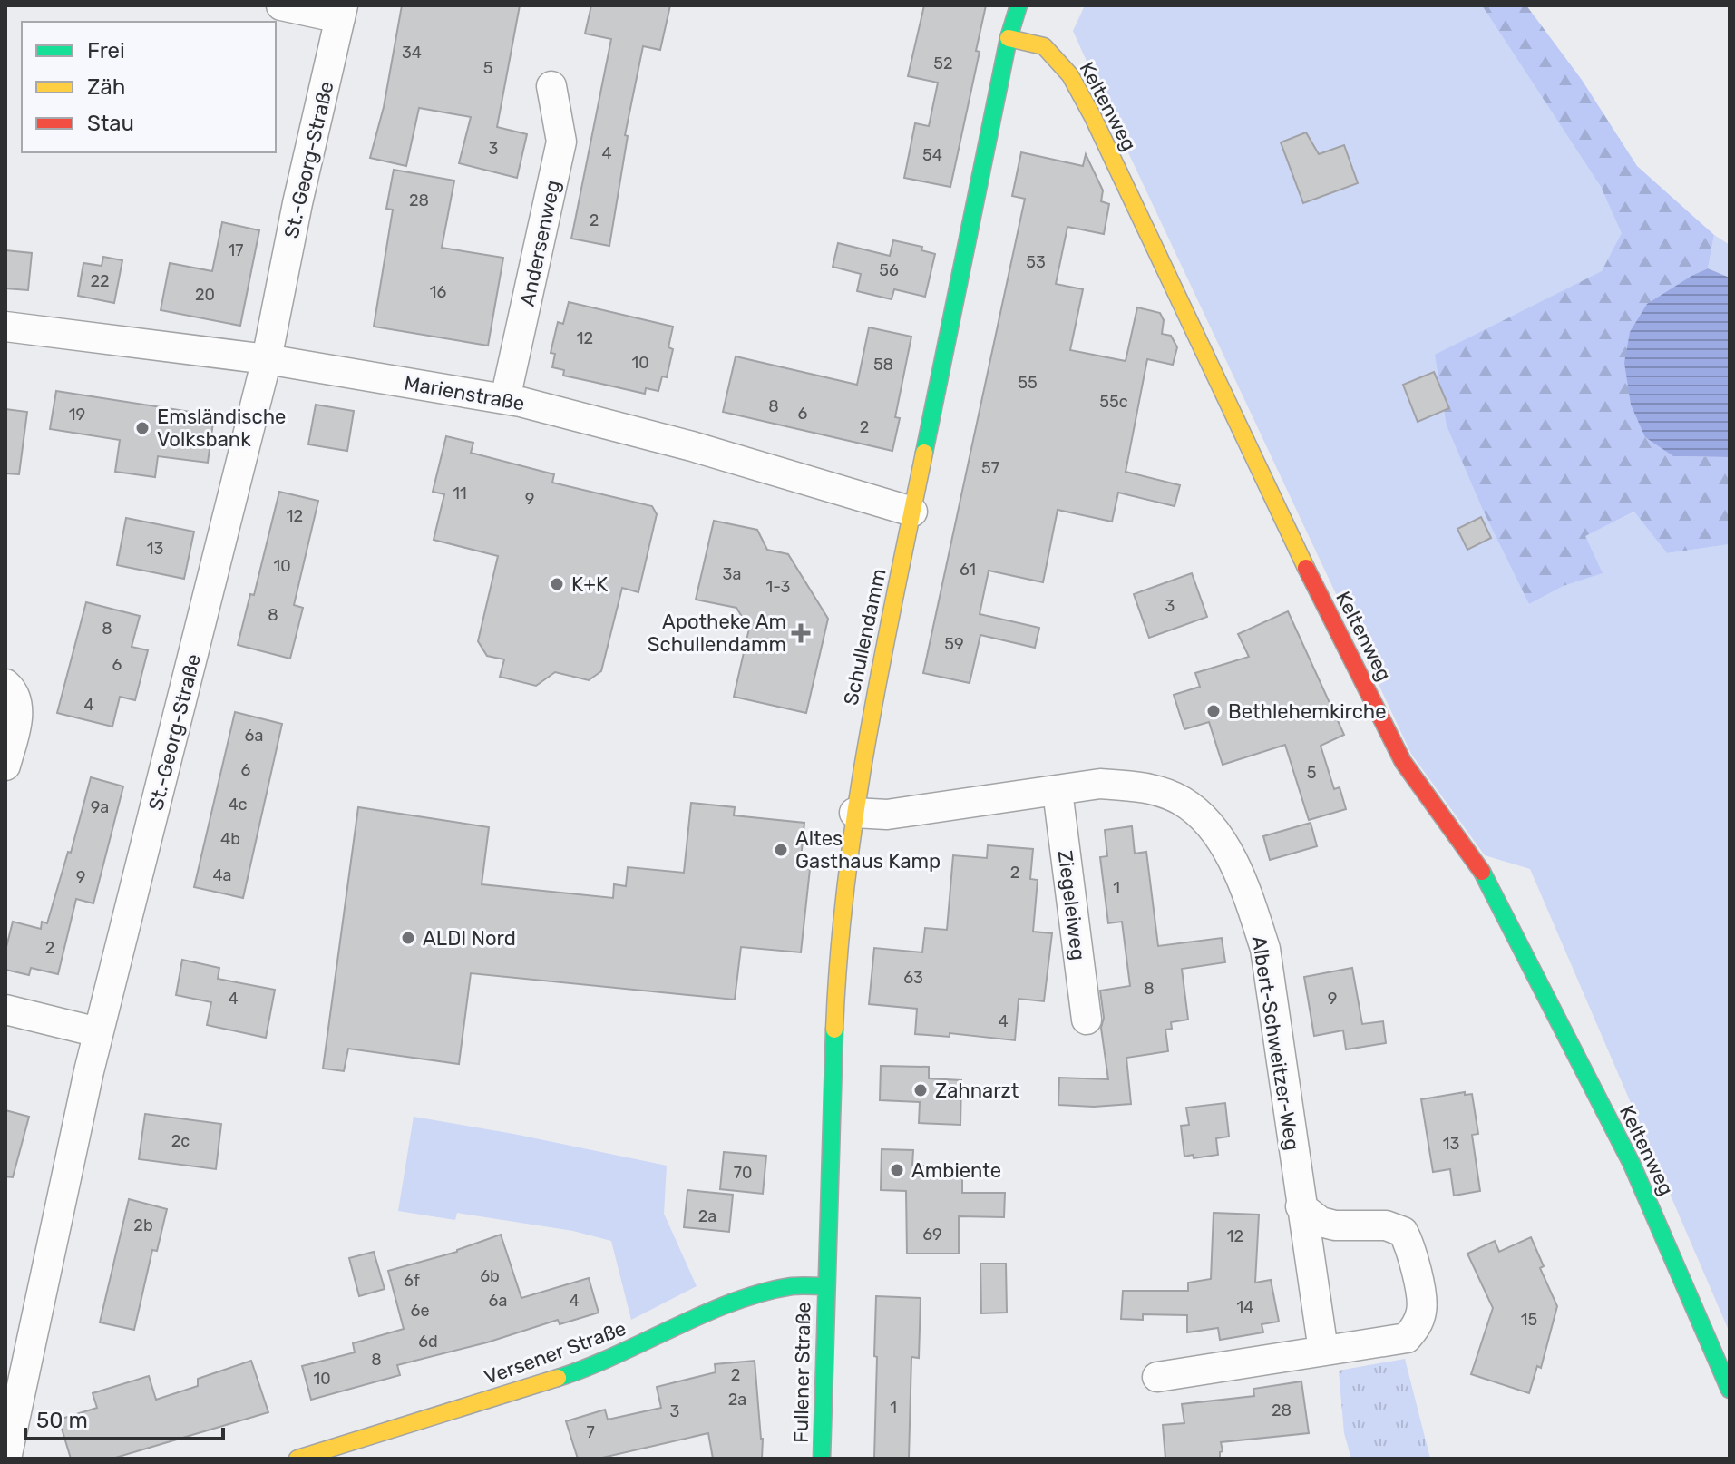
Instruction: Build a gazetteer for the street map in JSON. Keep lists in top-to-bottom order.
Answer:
{
  "streets": {
    "street": [
      "Keltenweg",
      "St.-Georg-Straße",
      "Andersenweg",
      "Marienstraße",
      "Schullendamm",
      "Ziegeleiweg",
      "Albert-Schweitzer-Weg",
      "Versener Straße",
      "Fullener Straße"
    ]
  },
  "crossings": [
    ["Keltenweg", "Schullendamm"],
    ["St.-Georg-Straße", "Marienstraße"],
    ["Andersenweg", "Marienstraße"],
    ["Marienstraße", "Schullendamm"],
    ["Schullendamm", "Albert-Schweitzer-Weg"],
    ["Schullendamm", "Versener Straße"],
    ["Schullendamm", "Fullener Straße"],
    ["Ziegeleiweg", "Albert-Schweitzer-Weg"],
    ["Versener Straße", "Fullener Straße"]
  ],
  "places": {
    "other": [
      "Emsländische Volksbank",
      "K+K",
      "Bethlehemkirche",
      "Altes Gasthaus Kamp",
      "ALDI Nord",
      "Zahnarzt",
      "Ambiente"
    ],
    "health": ["Apotheke Am Schullendamm"]
  },
  "house_numbers": [
    "34",
    "52",
    "5",
    "3",
    "4",
    "54",
    "28",
    "2",
    "17",
    "53",
    "56",
    "22",
    "16",
    "20",
    "12",
    "10",
    "58",
    "55",
    "55c",
    "8",
    "6",
    "19",
    "2",
    "57",
    "11",
    "9",
    "12",
    "13",
    "10",
    "61",
    "3a",
    "1-3",
    "3",
    "8",
    "8",
    "59",
    "6",
    "4",
    "6a",
    "6",
    "5",
    "4c",
    "9a",
    "4b",
    "2",
    "4a",
    "9",
    "1",
    "2",
    "63",
    "8",
    "4",
    "9",
    "4",
    "2c",
    "13",
    "70",
    "2a",
    "2b",
    "69",
    "12",
    "6b",
    "6f",
    "6a",
    "4",
    "14",
    "6e",
    "15",
    "6d",
    "8",
    "2",
    "10",
    "2a",
    "1",
    "28",
    "3",
    "7"
  ],
  "legend": ["Frei", "Zäh", "Stau"],
  "scale_bar": "50 m"
}
